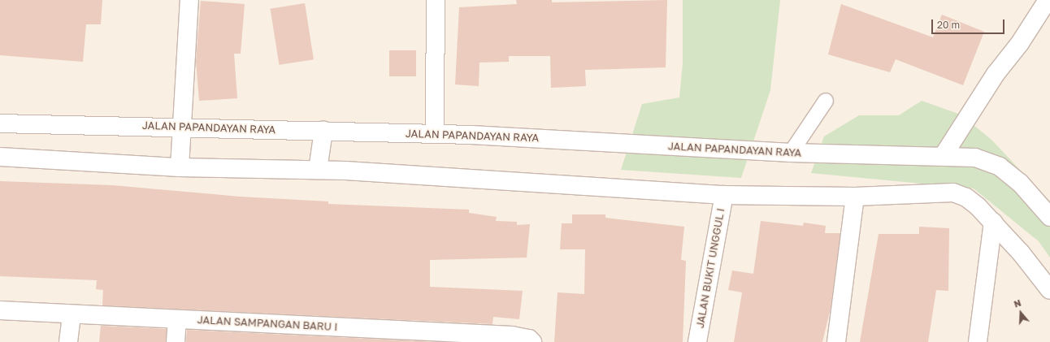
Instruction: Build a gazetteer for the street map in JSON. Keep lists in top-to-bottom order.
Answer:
{
  "streets": {
    "main road": ["JALAN PAPANDAYAN RAYA", "JALAN BUKIT UNGGUL I", "JALAN SAMPANGAN BARU I"]
  },
  "scale_bar": "20 m",
  "north": "top"
}
